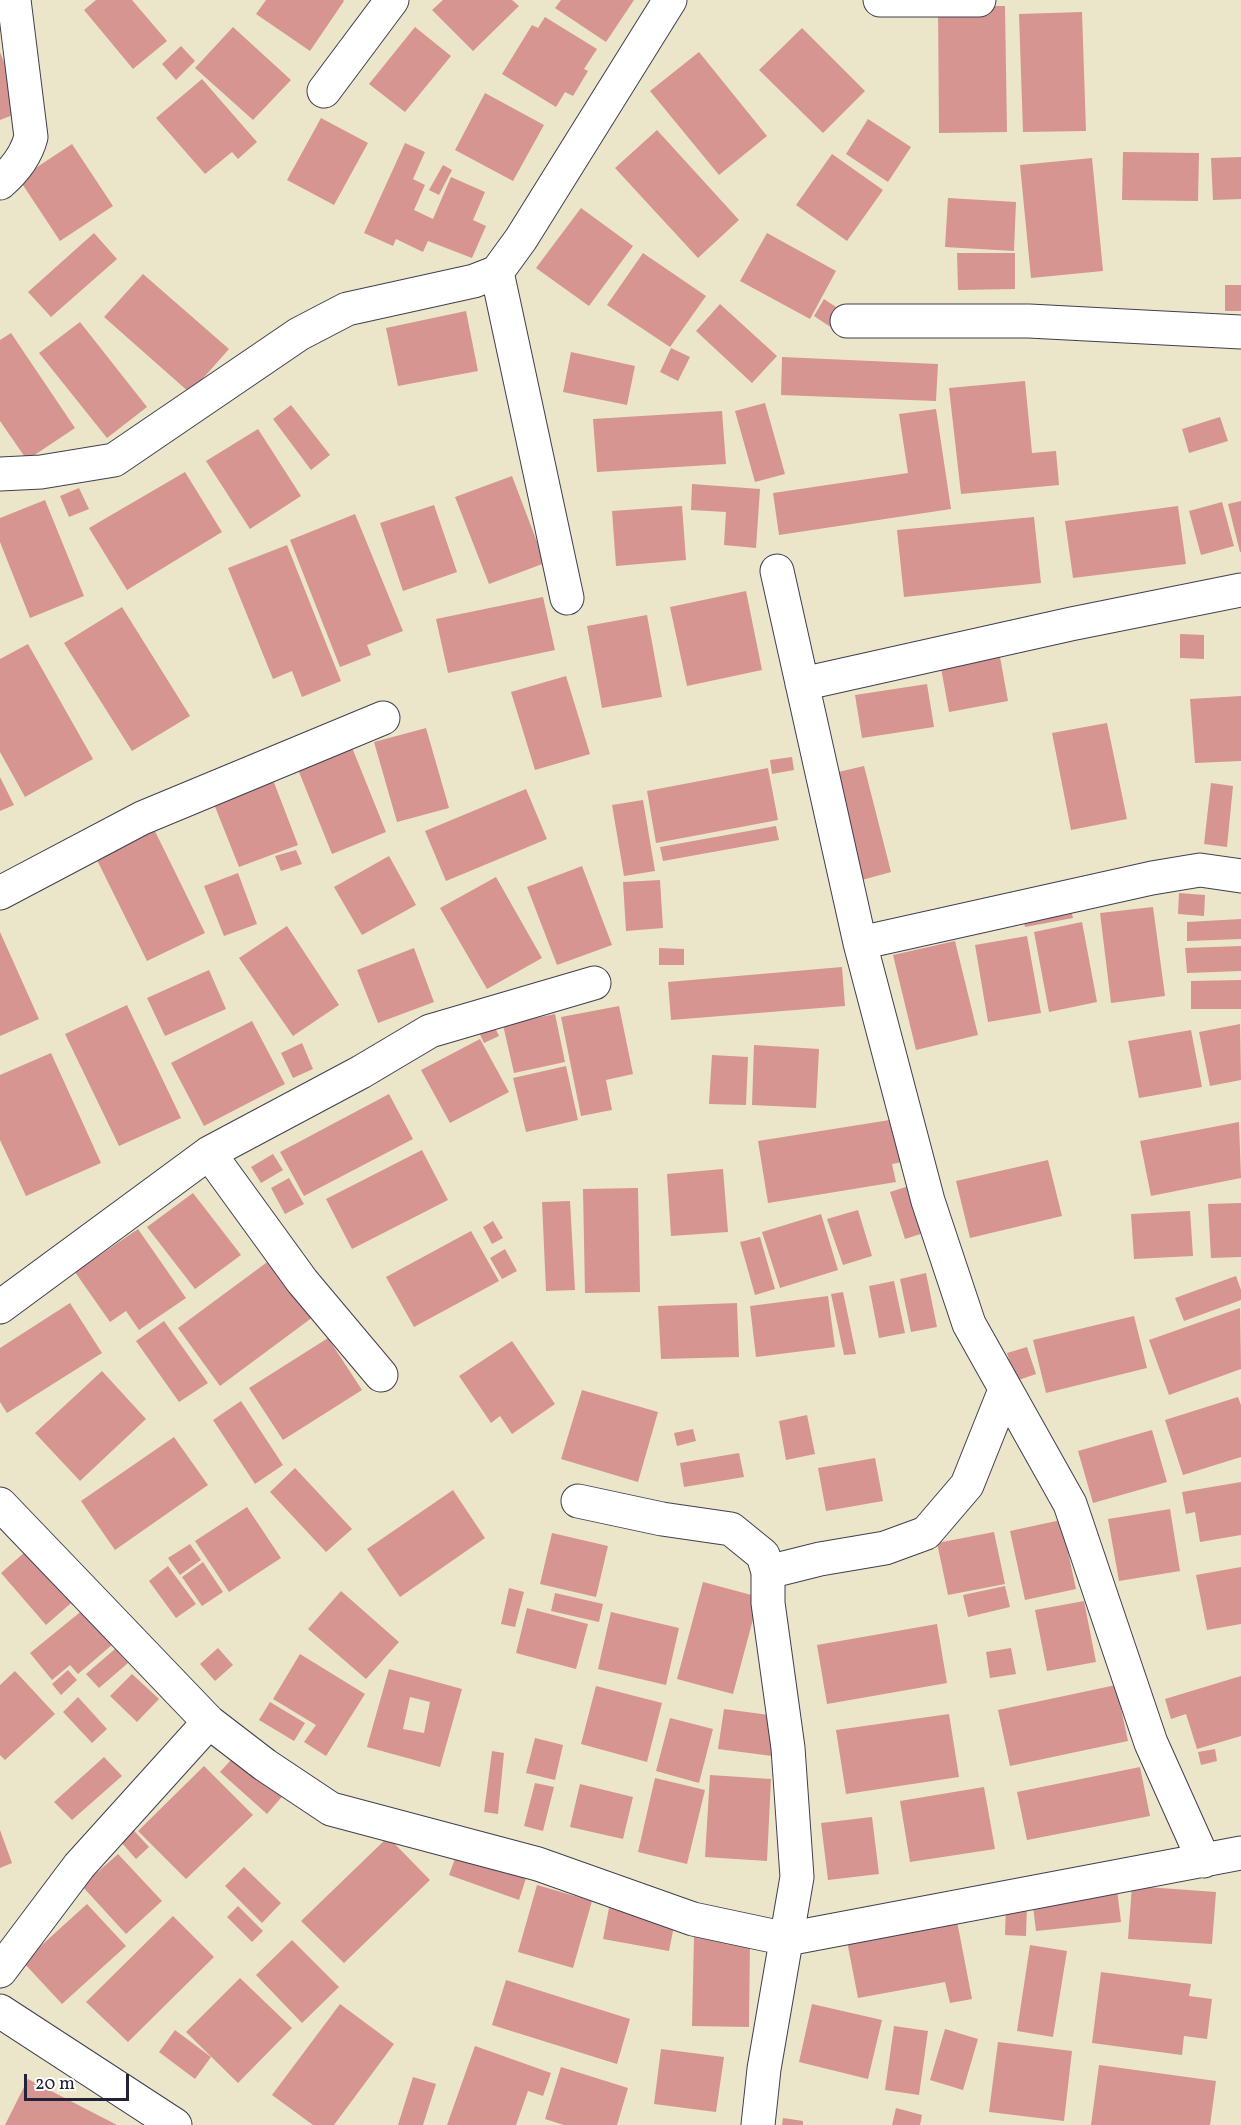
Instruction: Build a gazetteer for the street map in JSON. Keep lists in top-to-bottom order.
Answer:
{
  "scale_bar": "20 m"
}
